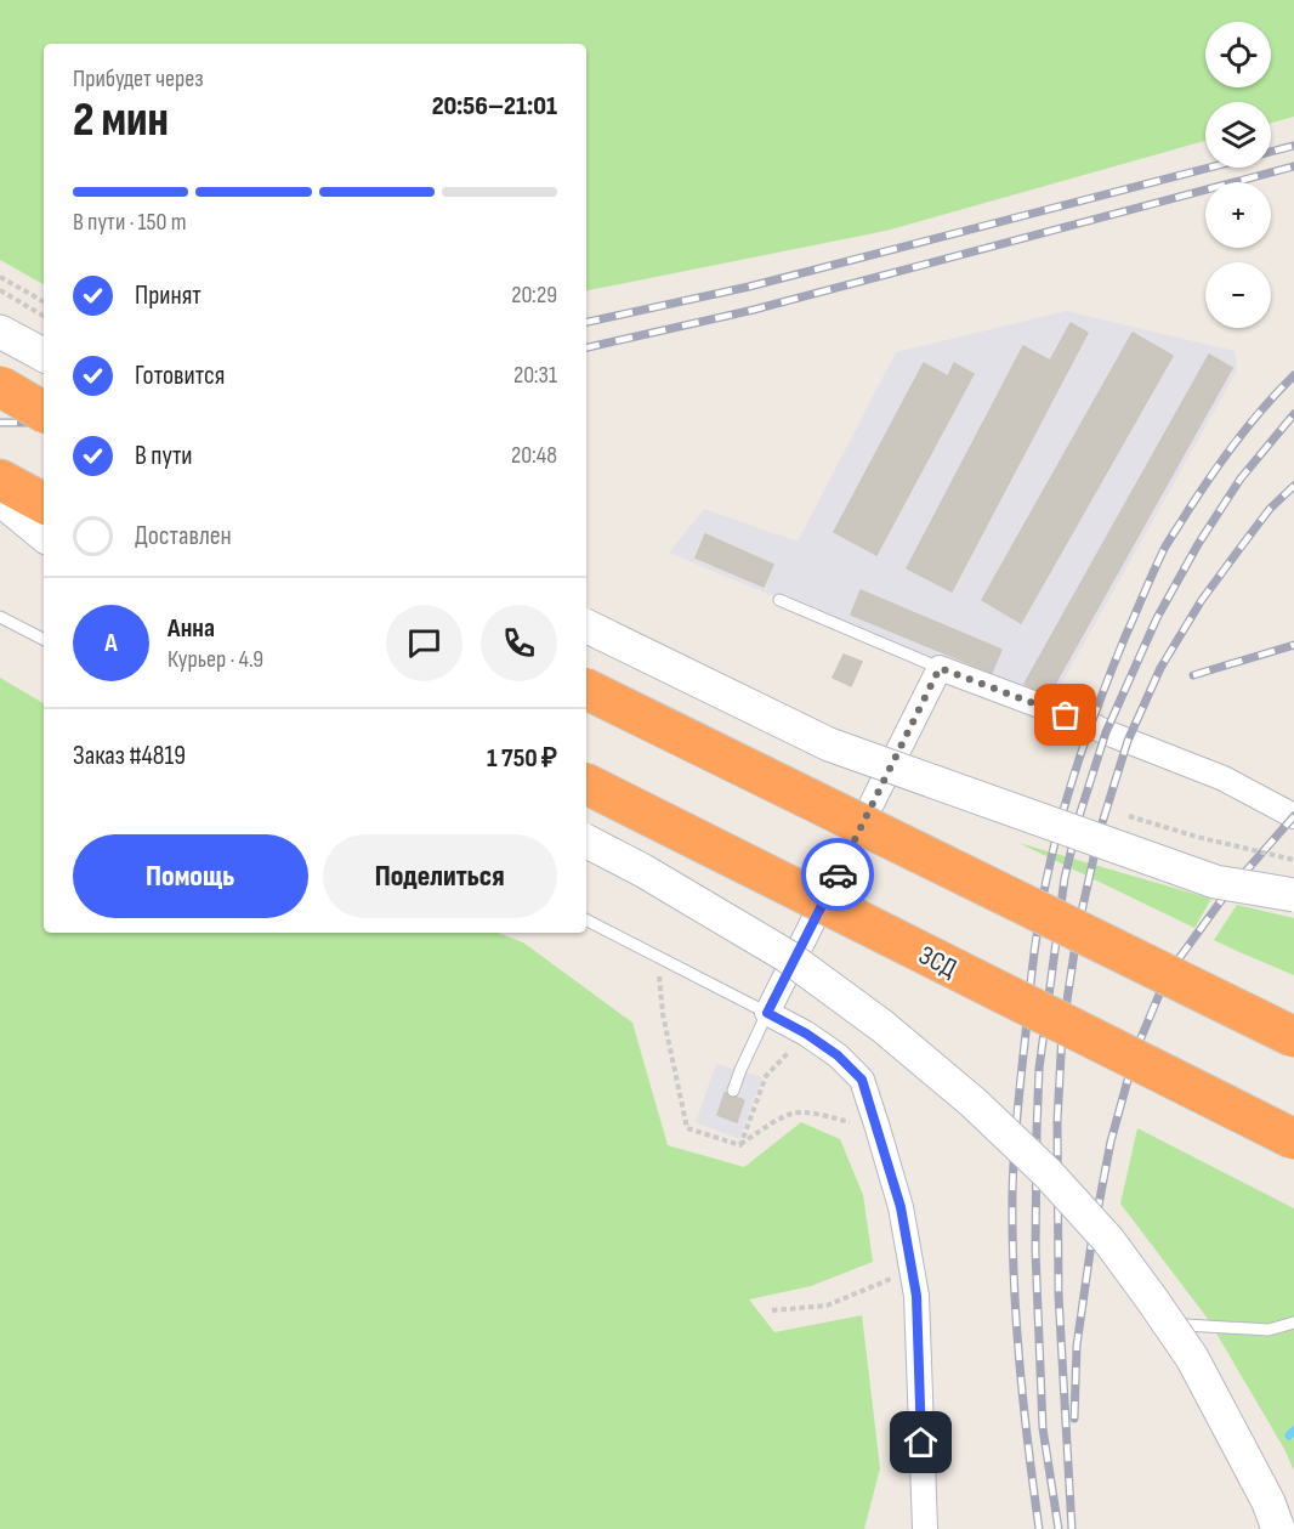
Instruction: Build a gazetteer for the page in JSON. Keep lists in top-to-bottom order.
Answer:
{
  "streets": {
    "highway": ["ЗСД"]
  },
  "page": {
    "map_buttons": ["+", "−"],
    "heading": ["2 мин", "Прибудет через", "20:56–21:01"],
    "panel": [
      "Анна",
      "Курьер · 4.9",
      "Заказ #4819",
      "1 750 ₽"
    ],
    "bar": "В пути · 150 m",
    "list": [
      ["Принят", "20:29"],
      ["Готовится", "20:31"],
      ["В пути", "20:48"],
      "Доставлен"
    ],
    "round": "А",
    "buttons": ["Помощь", "Поделиться"]
  }
}
